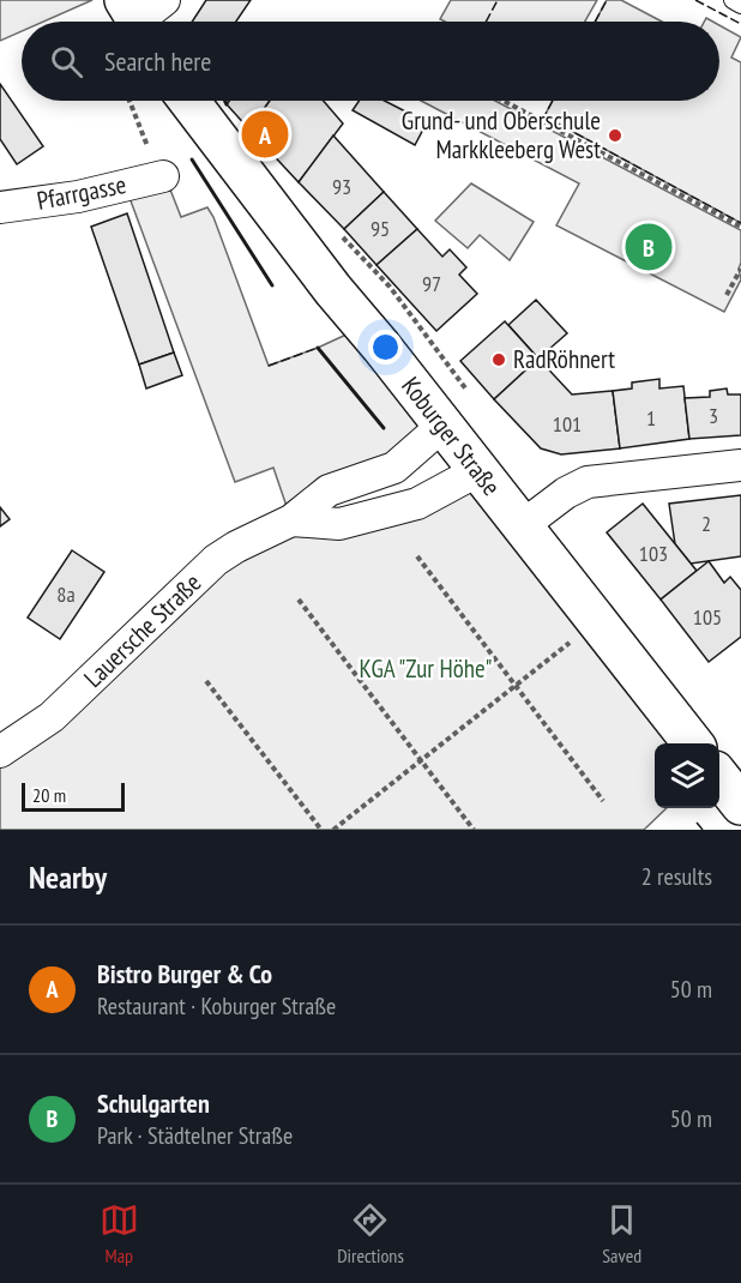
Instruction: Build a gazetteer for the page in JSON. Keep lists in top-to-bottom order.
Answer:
{
  "streets": {
    "main road": ["Koburger Straße"],
    "street": ["Pfarrgasse", "Lauersche Straße"]
  },
  "crossings": [
    ["Koburger Straße", "Lauersche Straße"]
  ],
  "parks": ["KGA \"Zur Höhe\""],
  "places": ["Grund- und Oberschule Markkleeberg West", "RadRöhnert"],
  "house_numbers": [
    "93",
    "95",
    "97",
    "3",
    "1",
    "101",
    "2",
    "103",
    "8a",
    "105"
  ],
  "scale_bar": "20 m",
  "page": {
    "search": "Search here",
    "pins": ["A", "B"],
    "scale": "20 m",
    "heading": ["Nearby", "2 results"],
    "list": [
      {
        "mark": "A",
        "name": "Bistro Burger & Co",
        "note": "Restaurant · Koburger Straße",
        "value": "50 m"
      },
      {
        "mark": "B",
        "name": "Schulgarten",
        "note": "Park · Städtelner Straße",
        "value": "50 m"
      }
    ],
    "nav": ["Map", "Directions", "Saved"]
  }
}
